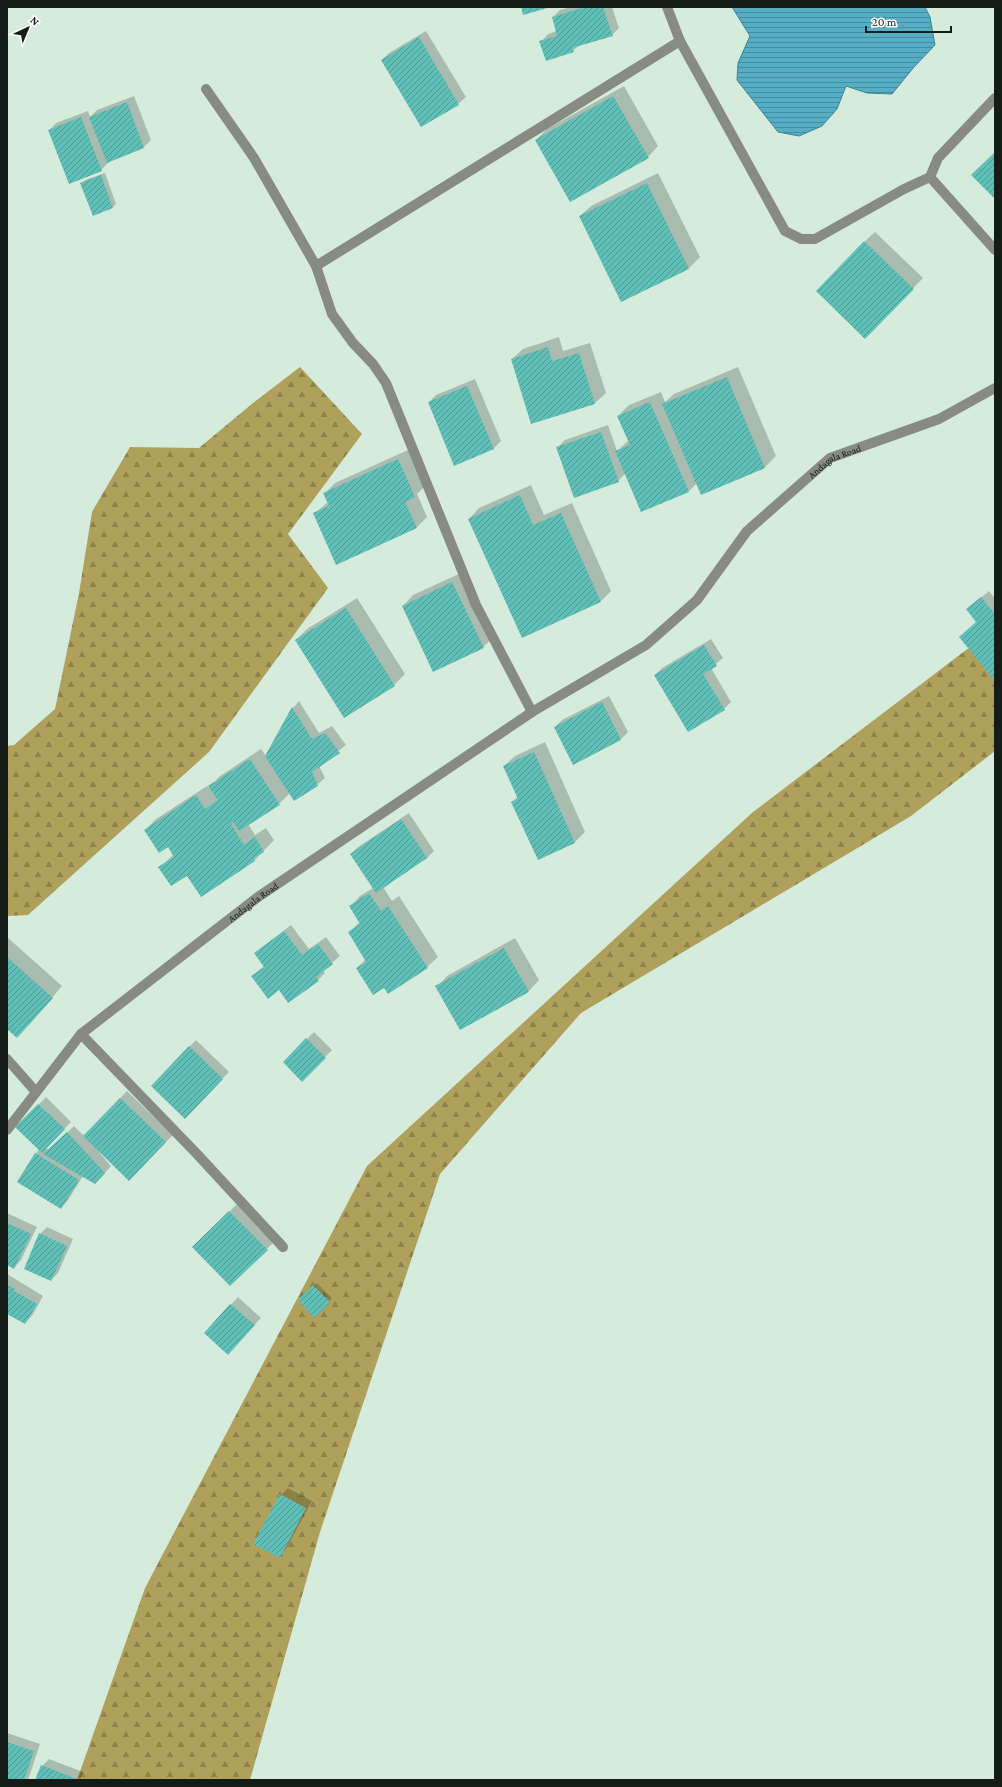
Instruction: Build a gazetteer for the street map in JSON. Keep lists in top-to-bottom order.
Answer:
{
  "streets": {
    "street": ["Andagala Road"]
  },
  "scale_bar": "20 m",
  "north": "top right"
}
